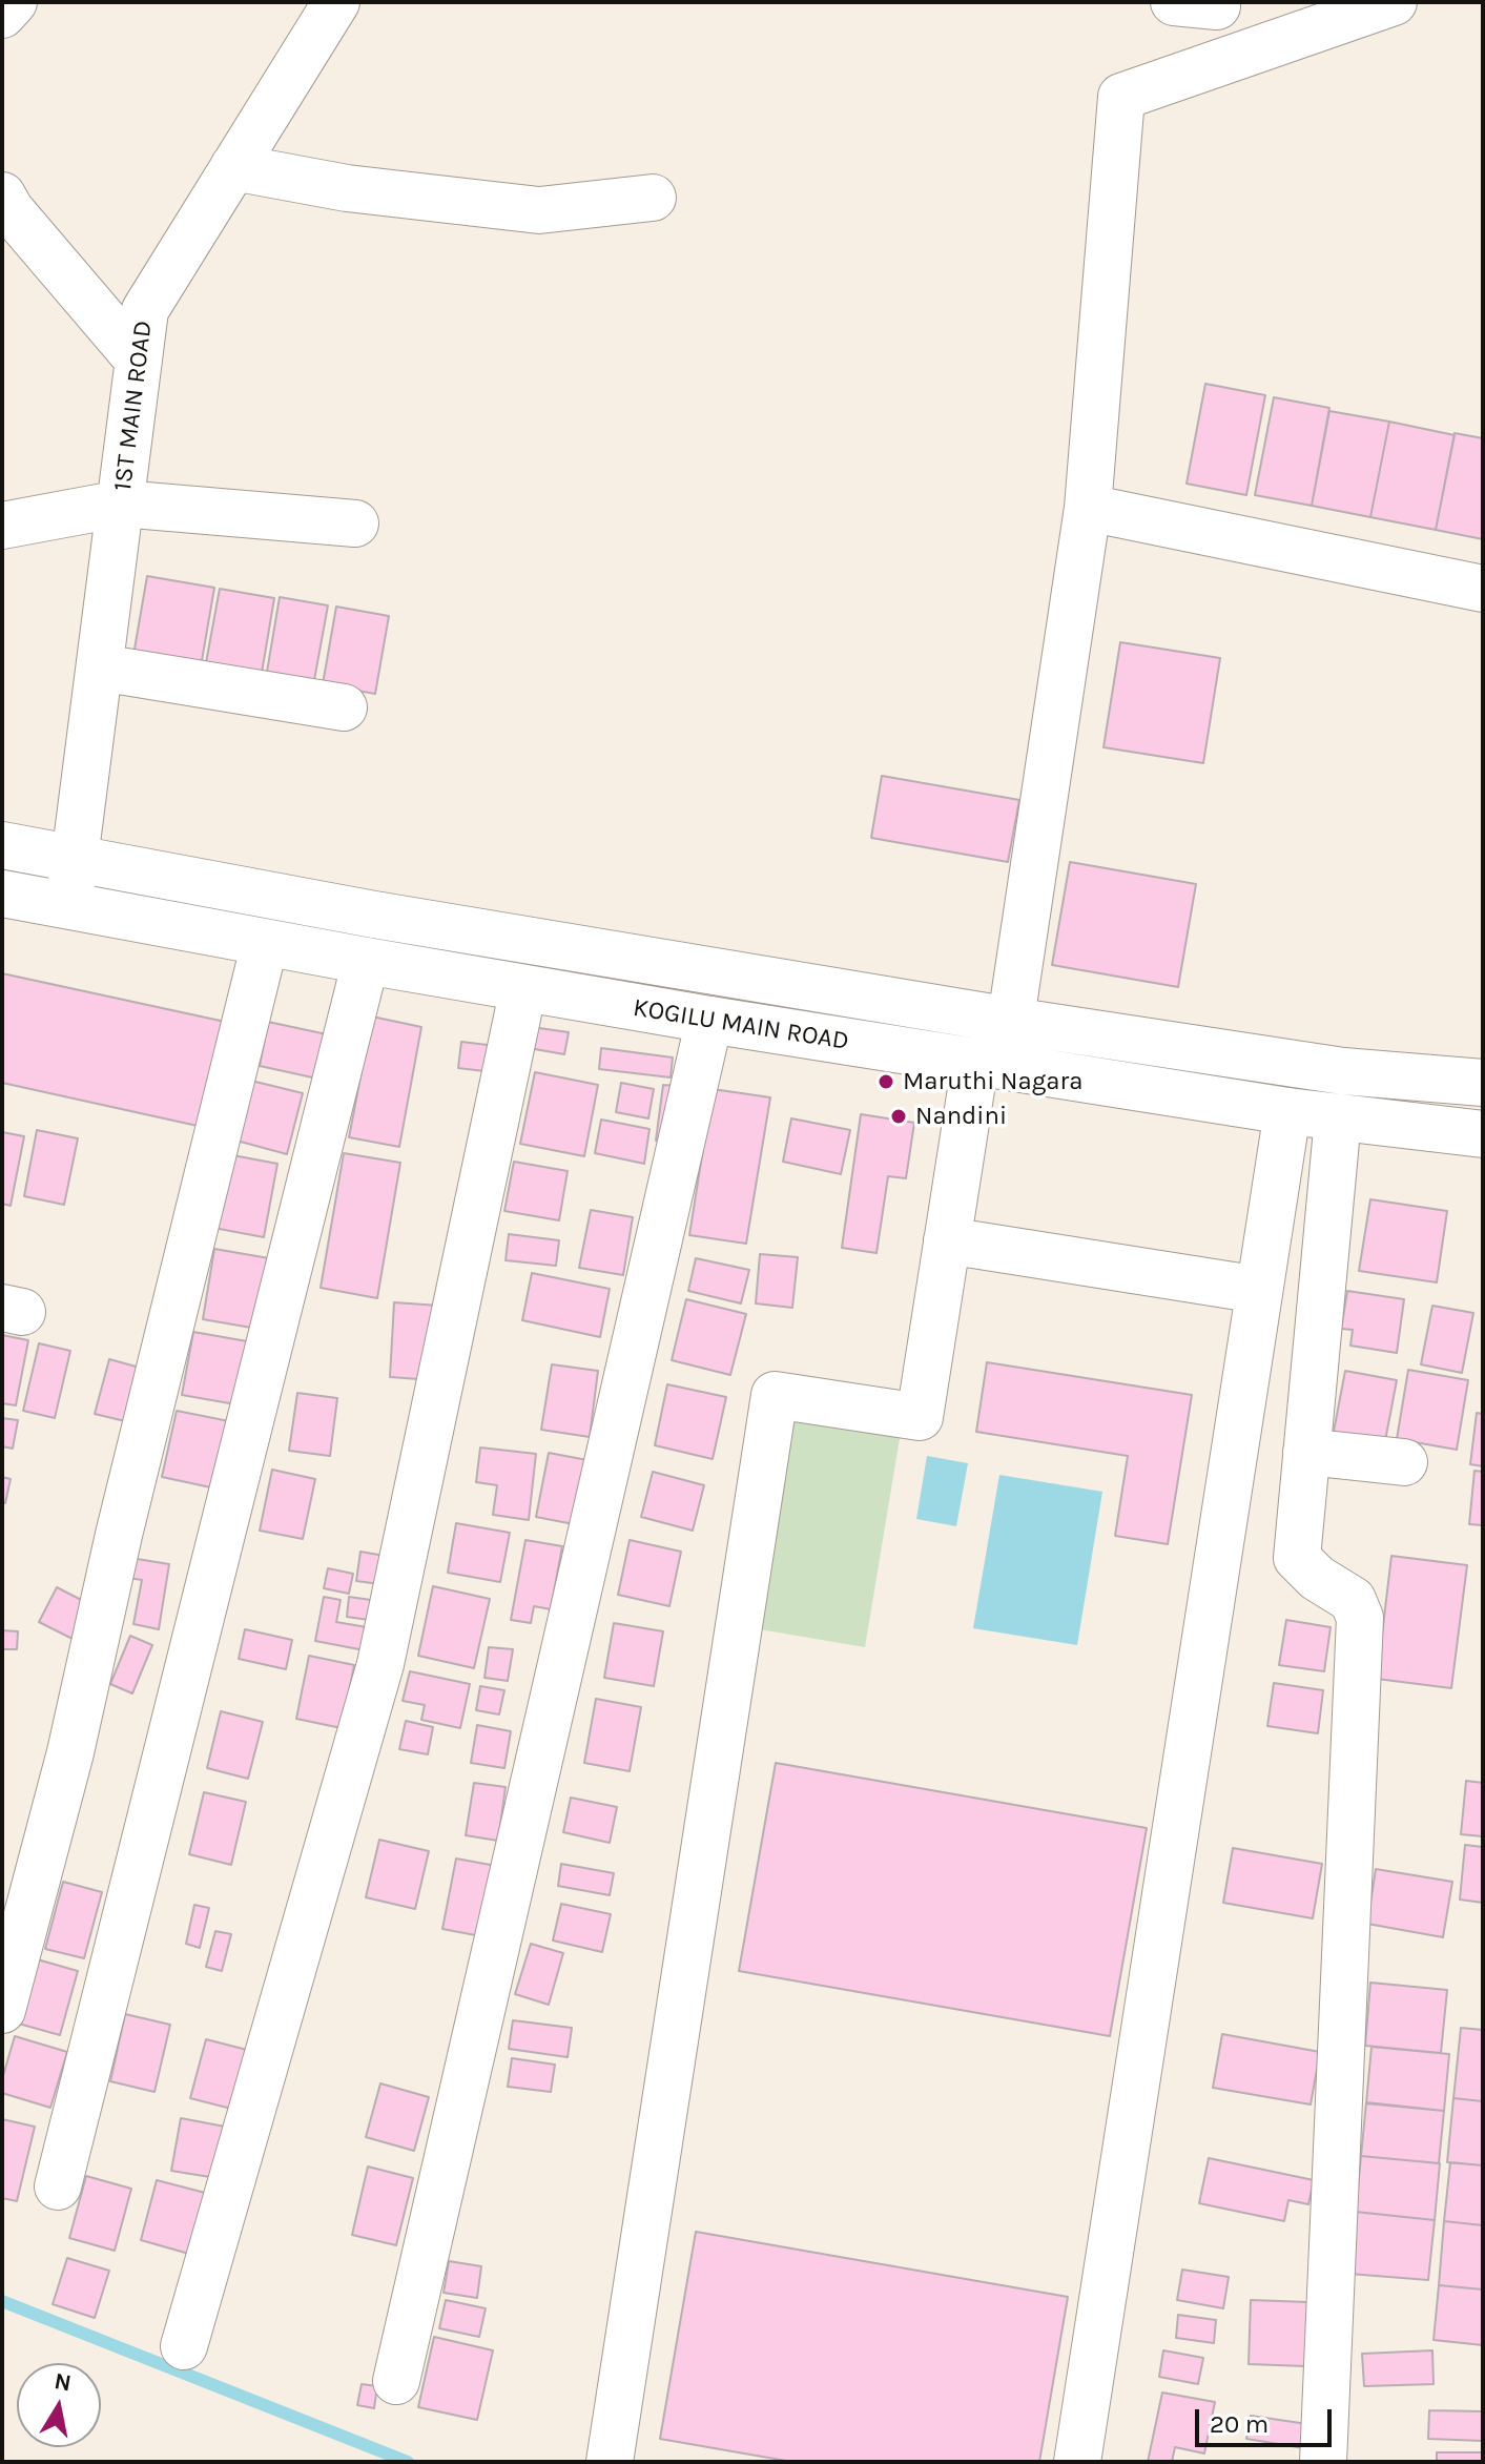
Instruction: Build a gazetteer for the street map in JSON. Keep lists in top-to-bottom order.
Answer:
{
  "streets": {
    "street": ["1ST MAIN ROAD", "KOGILU MAIN ROAD"]
  },
  "crossings": [
    ["1ST MAIN ROAD", "KOGILU MAIN ROAD"]
  ],
  "places": ["Maruthi Nagara", "Nandini"],
  "scale_bar": "20 m",
  "north": "top"
}
